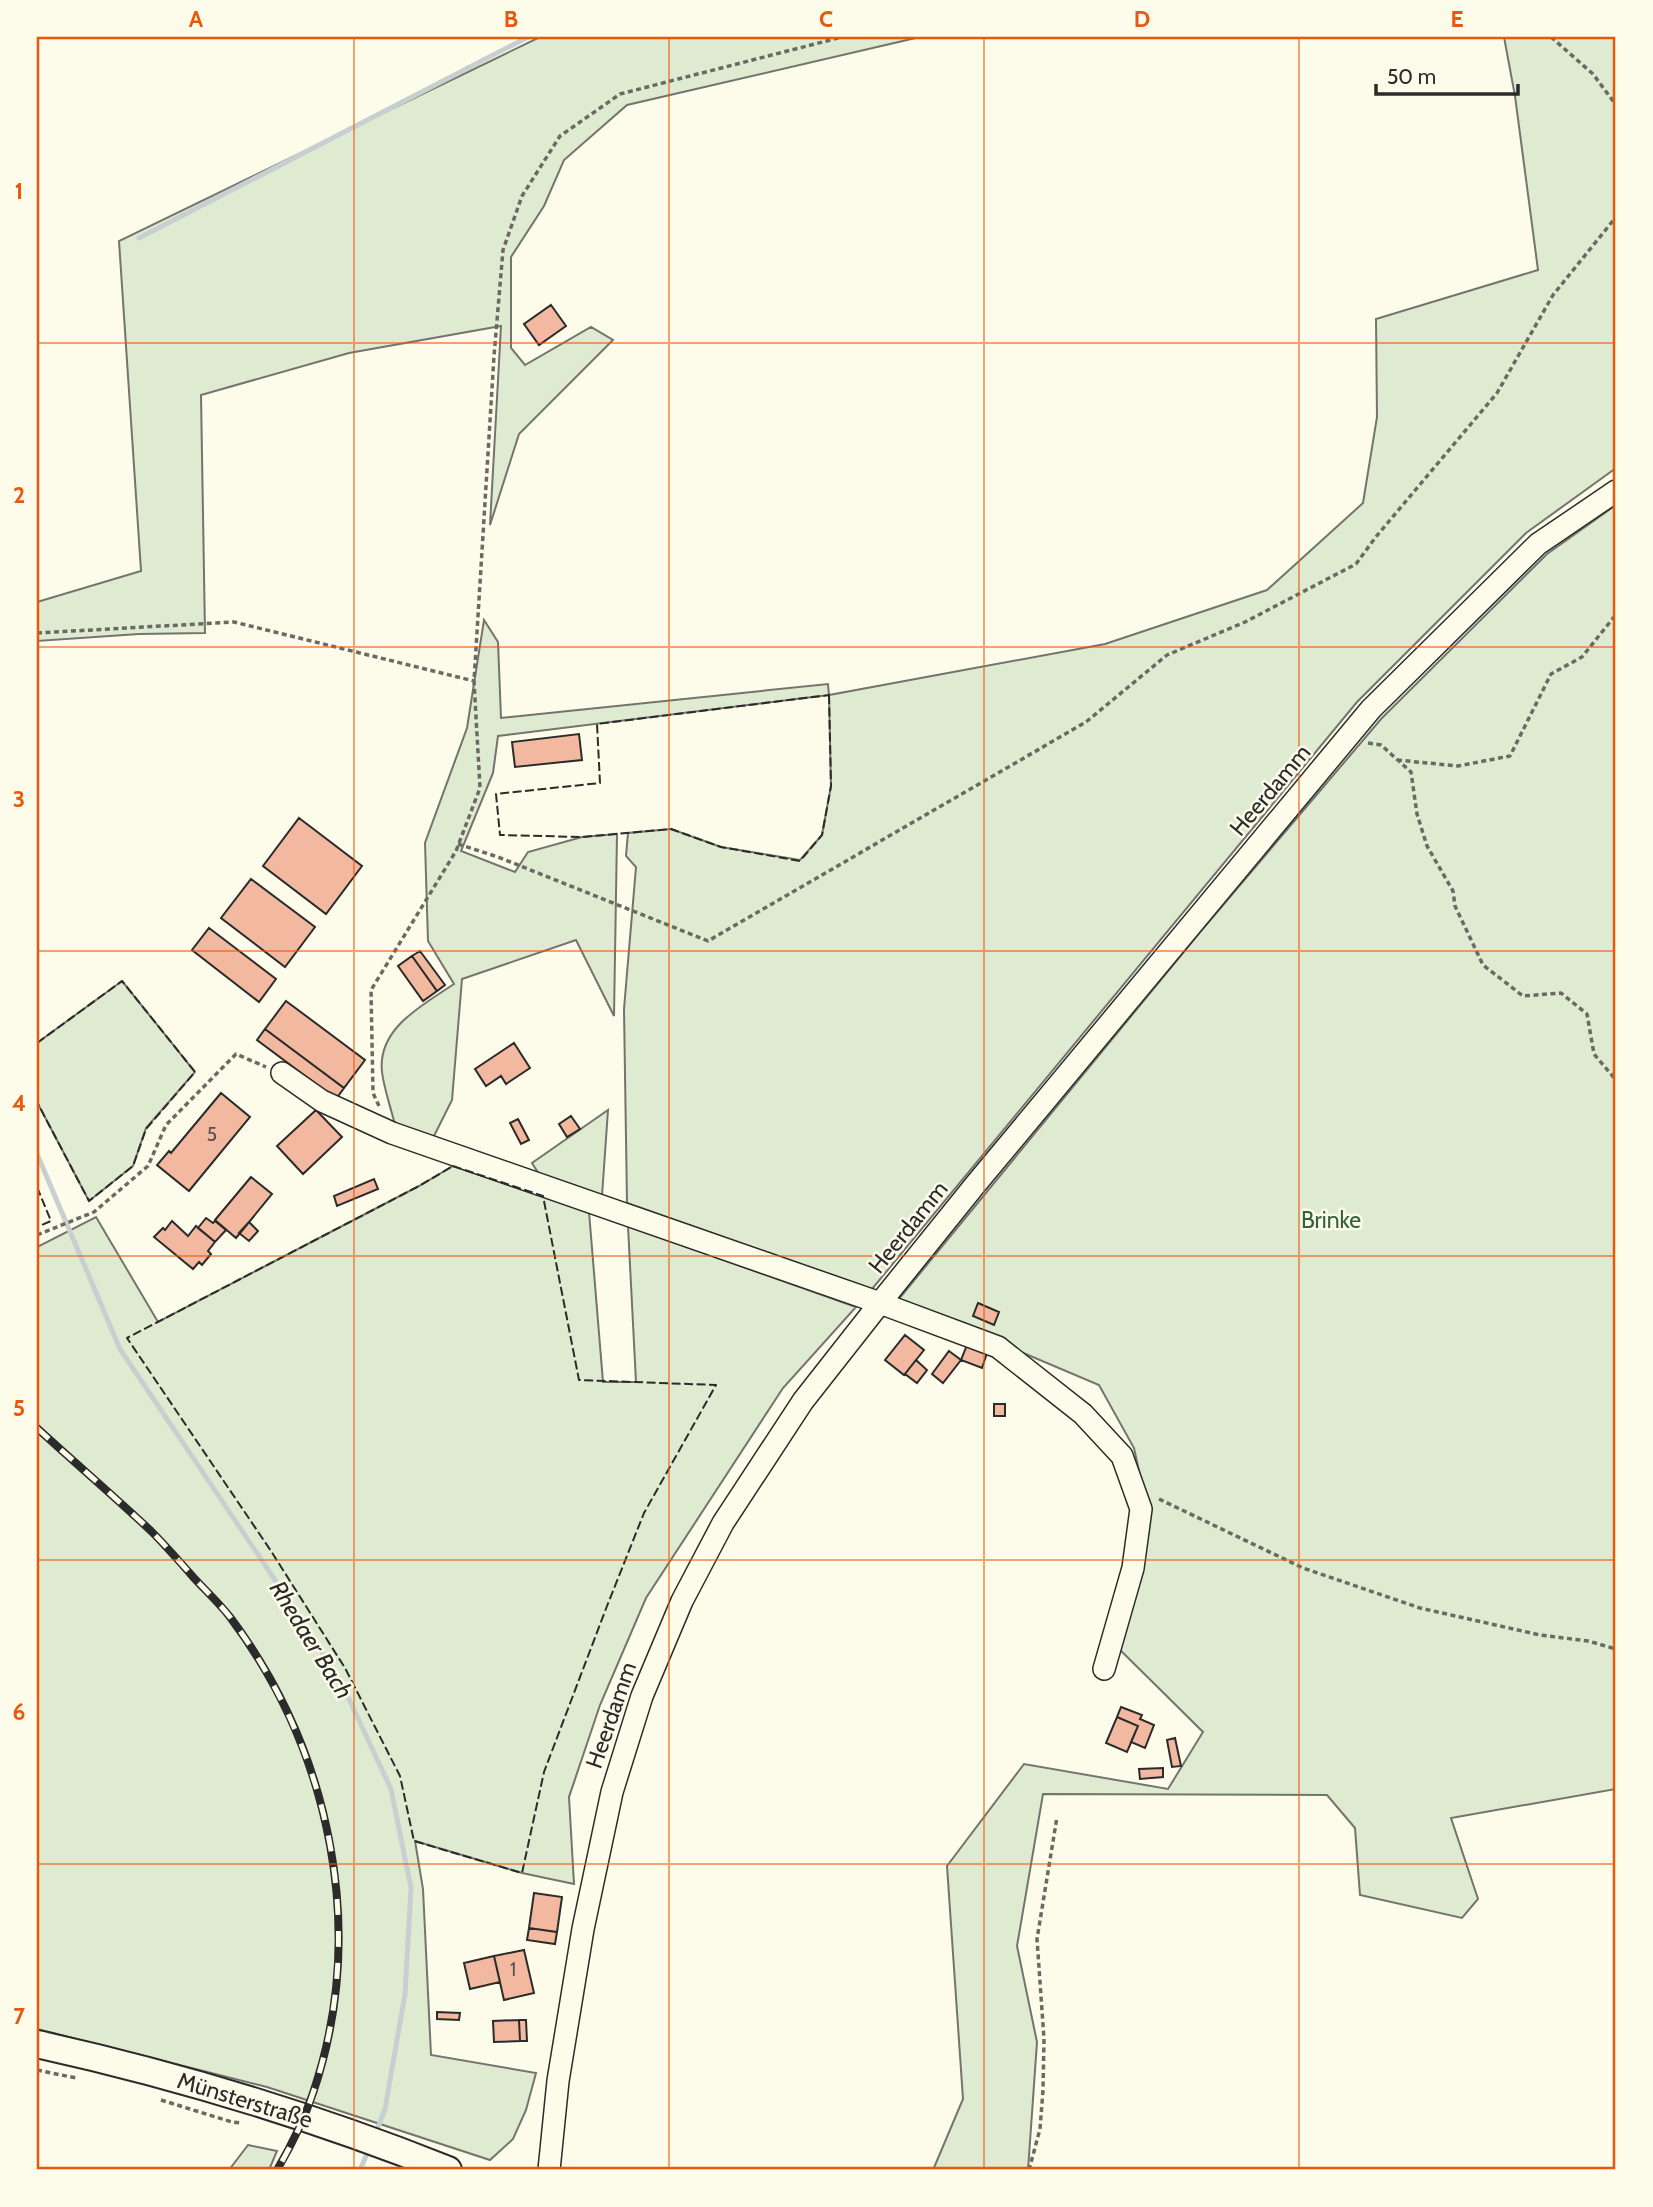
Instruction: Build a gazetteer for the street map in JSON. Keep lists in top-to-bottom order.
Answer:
{
  "streets": {
    "main road": ["Münsterstraße"],
    "street": ["Heerdamm"]
  },
  "water": ["Rhedaer Bach"],
  "parks": ["Brinke"],
  "house_numbers": ["5", "1"],
  "scale_bar": "50 m",
  "grid": {
    "columns": [
      "A",
      "B",
      "C",
      "D",
      "E"
    ],
    "rows": [
      "1",
      "2",
      "3",
      "4",
      "5",
      "6",
      "7"
    ]
  }
}
